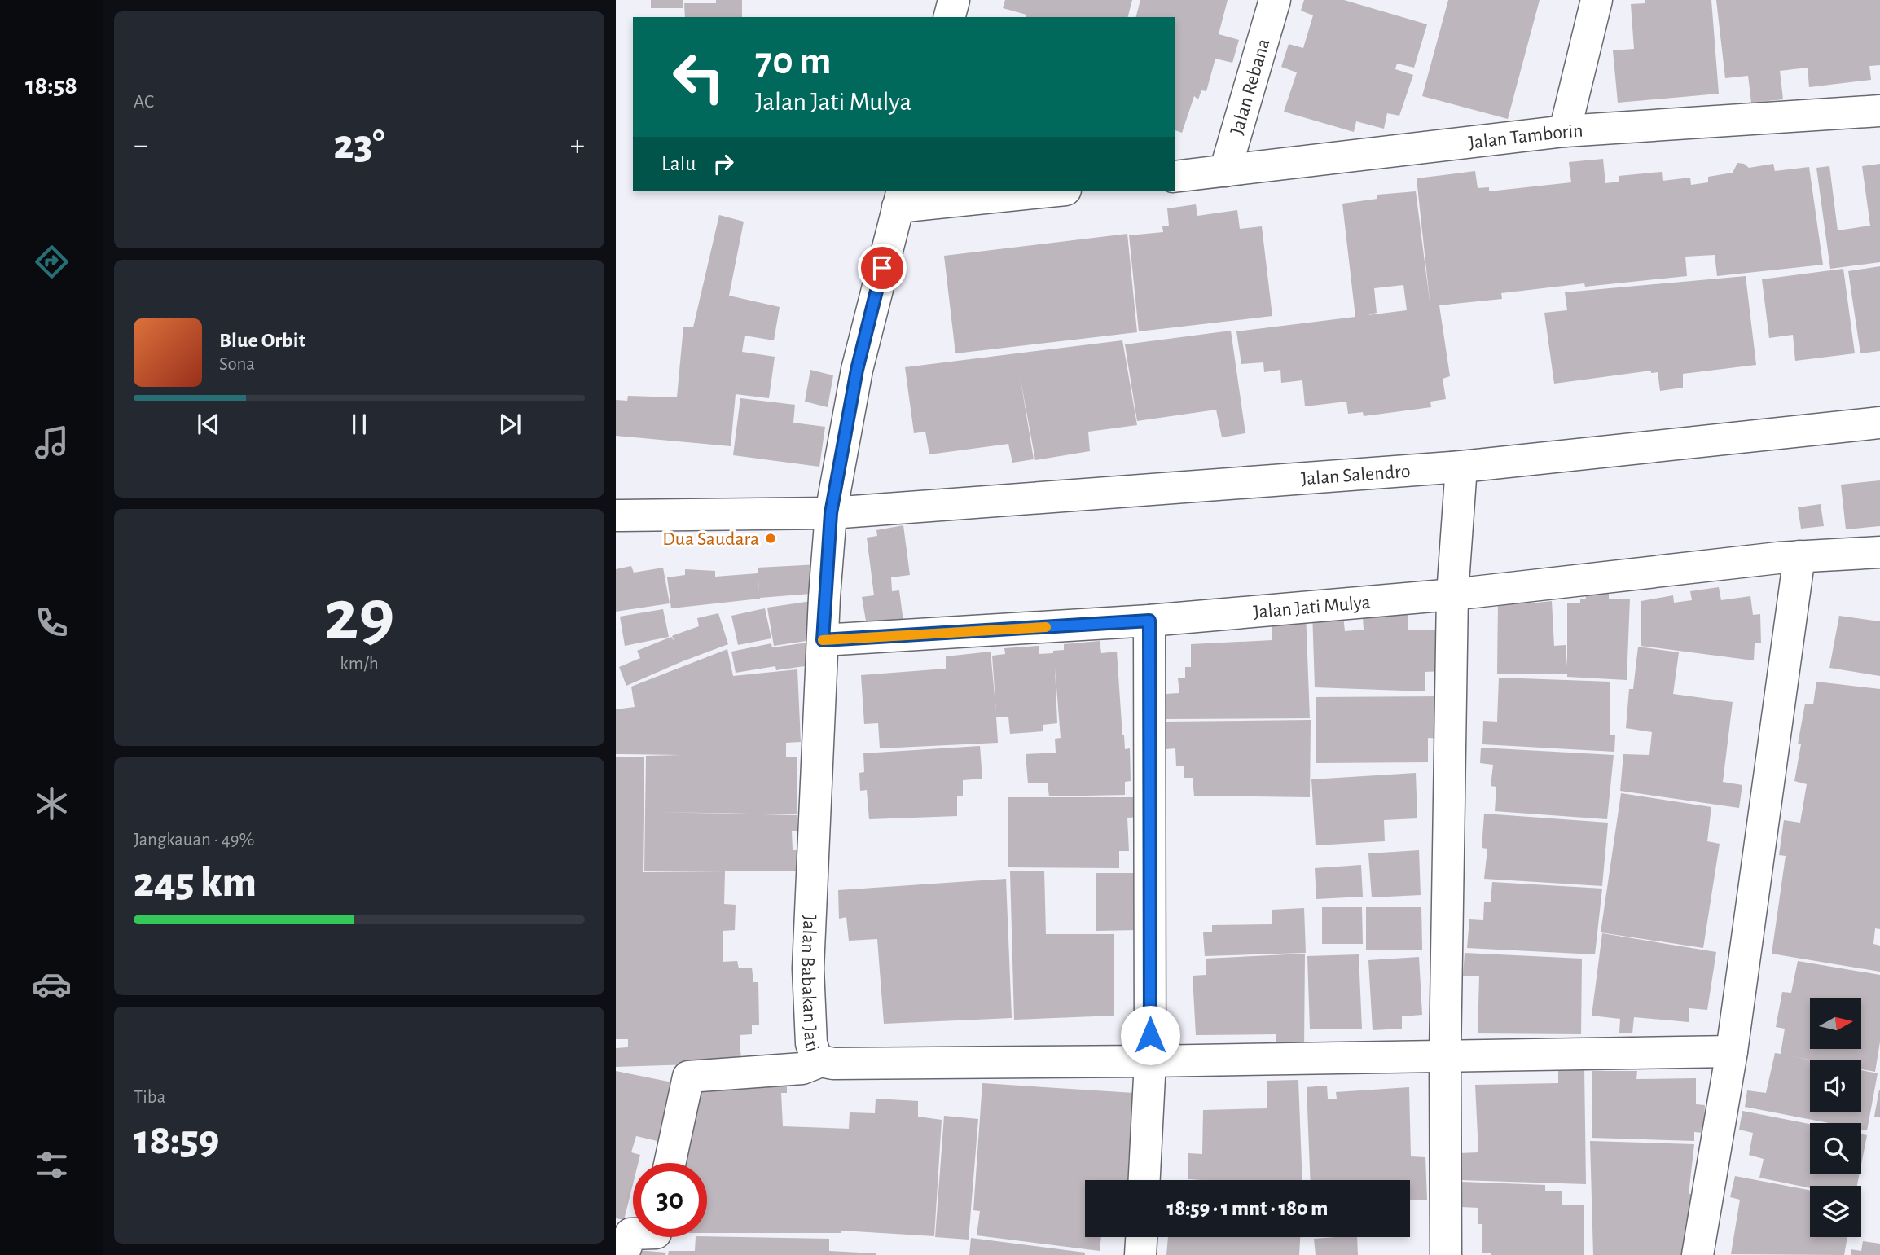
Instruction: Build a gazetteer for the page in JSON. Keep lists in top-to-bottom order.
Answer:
{
  "streets": {
    "street": [
      "Jalan Rebana",
      "Jalan Tamborin",
      "Jalan Salendro",
      "Jalan Jati Mulya",
      "Jalan Babakan Jati"
    ]
  },
  "crossings": [
    ["Jalan Rebana", "Jalan Tamborin"],
    ["Jalan Salendro", "Jalan Babakan Jati"],
    ["Jalan Jati Mulya", "Jalan Babakan Jati"]
  ],
  "places": ["Dua Saudara"],
  "north": "right",
  "page": {
    "tabs": "18:58",
    "tile": [
      "AC",
      ["29", "km/h"],
      ["Jangkauan · 49%", "245 km"],
      ["Tiba", "18:59"]
    ],
    "turn": ["70 m", "Jalan Jati Mulya"],
    "heat": ["−", "23°", "+"],
    "then": "Lalu",
    "song": ["Blue Orbit", "Sona"],
    "limit": "30",
    "trip": "18:59 · 1 mnt · 180 m"
  }
}
